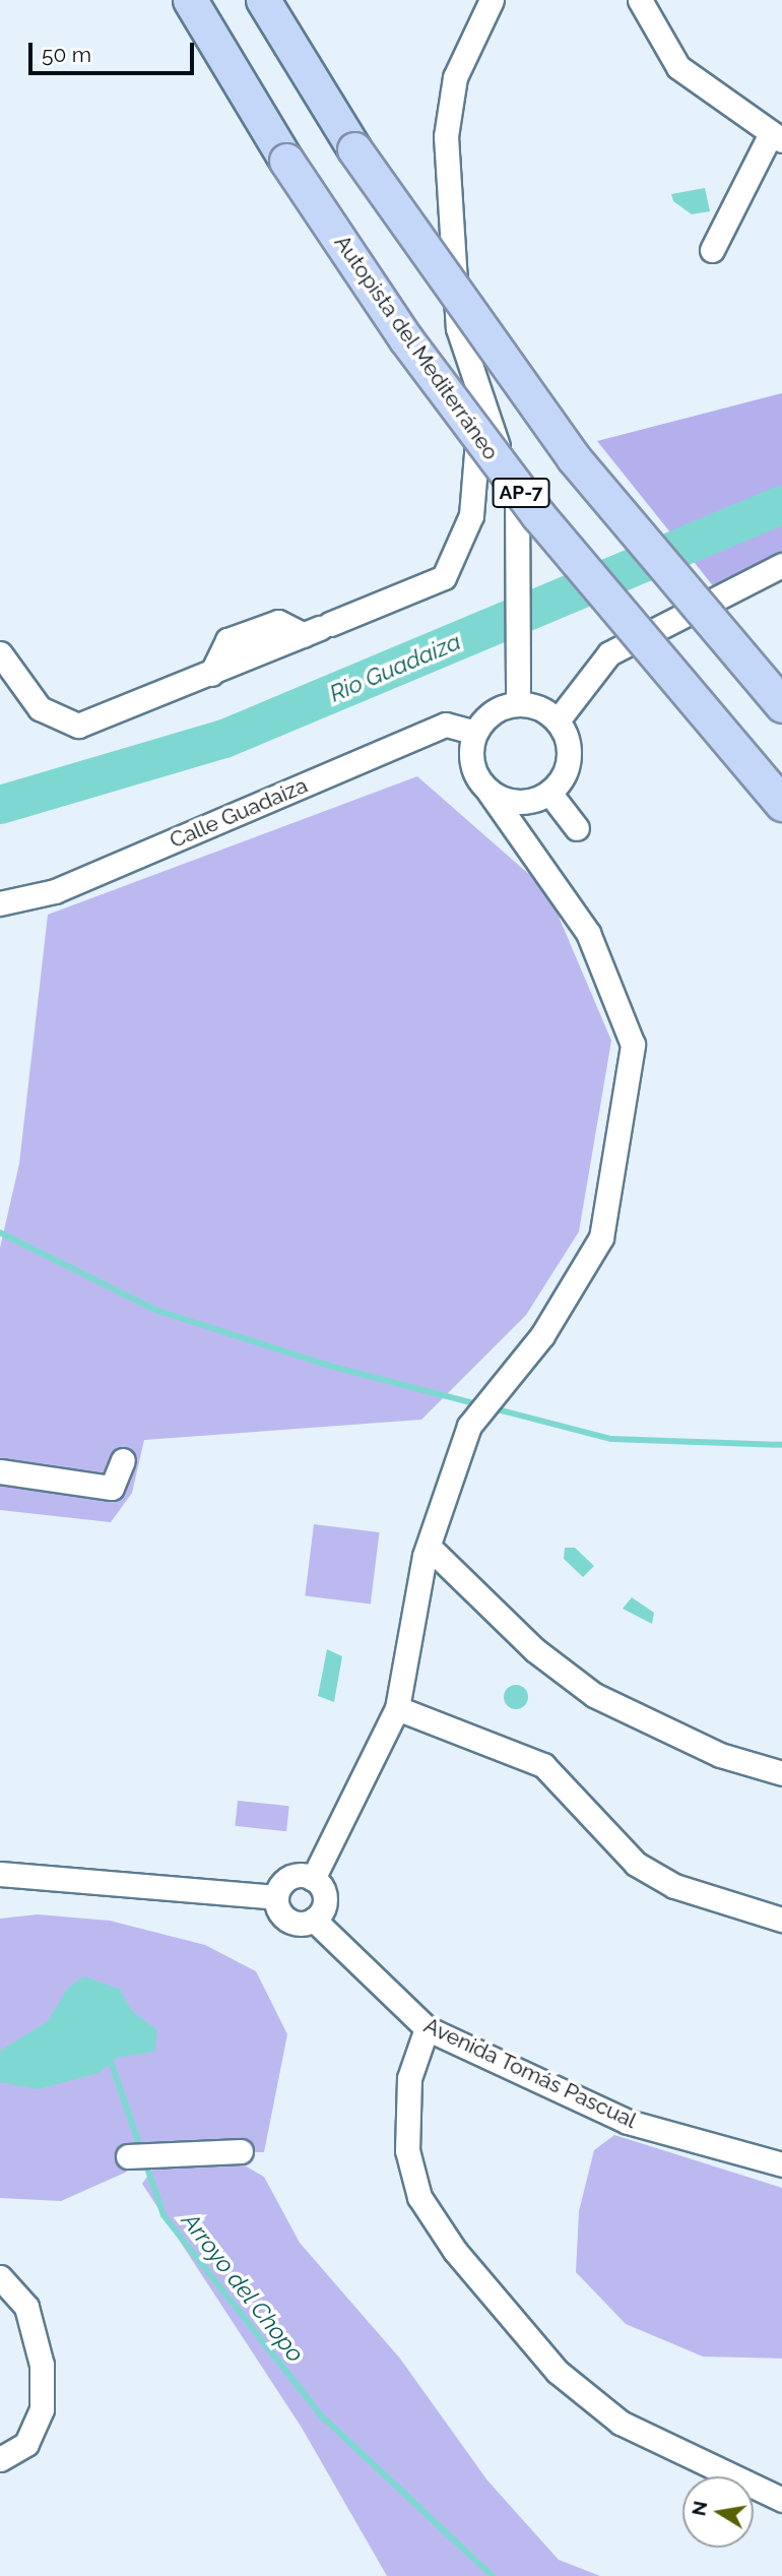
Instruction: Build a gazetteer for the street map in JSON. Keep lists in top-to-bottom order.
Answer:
{
  "streets": {
    "highway": ["Autopista del Mediterráneo", "AP-7"],
    "street": ["Calle Guadaiza", "Avenida Tomás Pascual"]
  },
  "water": ["Rio Guadaiza", "Arroyo del Chopo"],
  "scale_bar": "50 m",
  "north": "left"
}
